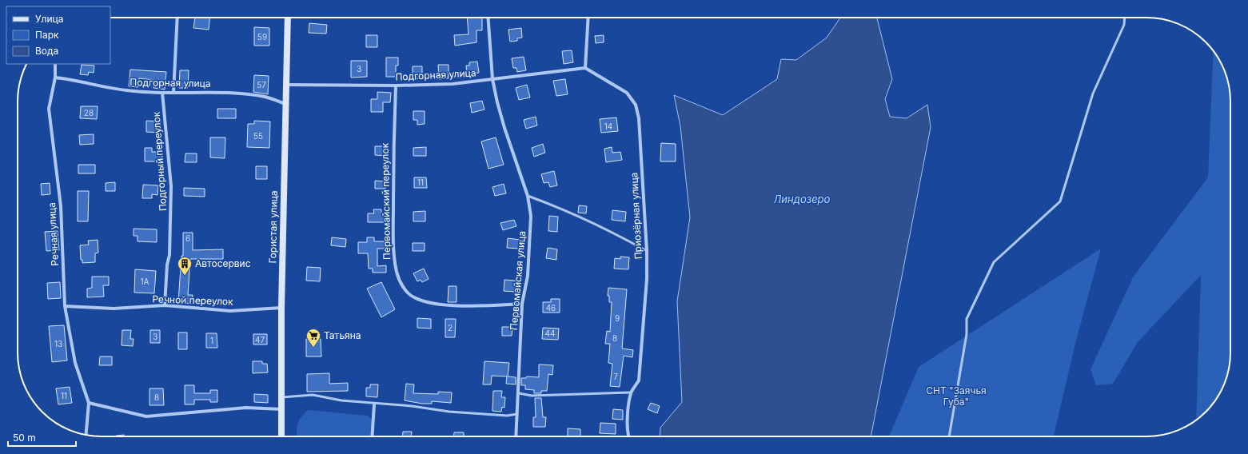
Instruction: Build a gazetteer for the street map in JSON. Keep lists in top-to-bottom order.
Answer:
{
  "streets": {
    "street": [
      "Подгорная улица",
      "Подгорный переулок",
      "Первомайский переулок",
      "Приозёрная улица",
      "Гористая улица",
      "Речная улица",
      "Первомайская улица",
      "Речной переулок"
    ]
  },
  "crossings": [
    ["Подгорная улица", "Подгорный переулок"],
    ["Подгорная улица", "Первомайский переулок"],
    ["Подгорная улица", "Приозёрная улица"],
    ["Подгорная улица", "Гористая улица"],
    ["Подгорная улица", "Речная улица"],
    ["Подгорная улица", "Первомайская улица"],
    ["Подгорный переулок", "Речной переулок"],
    ["Первомайский переулок", "Первомайская улица"],
    ["Гористая улица", "Речной переулок"],
    ["Речная улица", "Речной переулок"]
  ],
  "water": ["Линдозеро"],
  "parks": ["СНТ \"Заячья Губа\""],
  "places": {
    "building": ["Автосервис"],
    "supermarket": ["Татьяна"]
  },
  "house_numbers": [
    "59",
    "3",
    "57",
    "28",
    "14",
    "55",
    "11",
    "6",
    "1А",
    "46",
    "9",
    "2",
    "44",
    "3",
    "8",
    "47",
    "1",
    "13",
    "7",
    "11",
    "8"
  ],
  "legend": ["Улица", "Парк", "Вода"],
  "scale_bar": "50 m"
}
